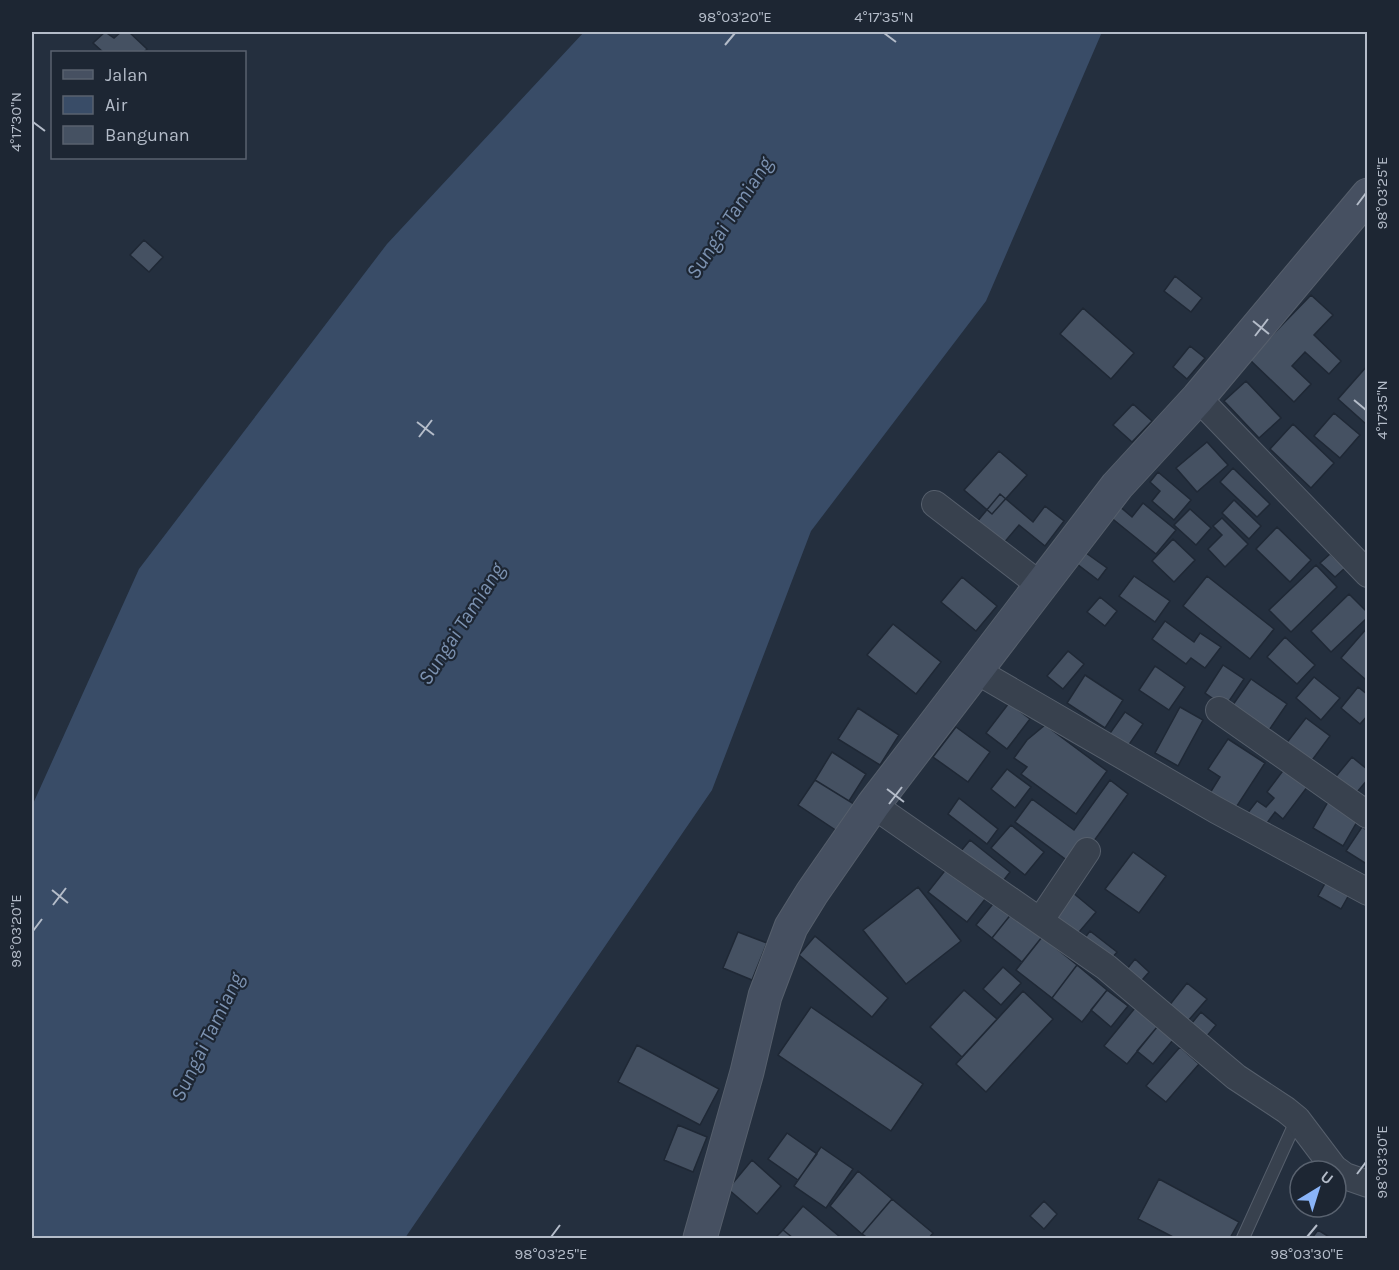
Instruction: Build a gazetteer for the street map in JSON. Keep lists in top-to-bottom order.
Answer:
{
  "water": ["Sungai Tamiang"],
  "legend": ["Jalan", "Air", "Bangunan"],
  "north": "top right",
  "coordinates": [
    "98°03'20\"E",
    "4°17'35\"N",
    "4°17'30\"N",
    "98°03'25\"E",
    "98°03'30\"E"
  ]
}
